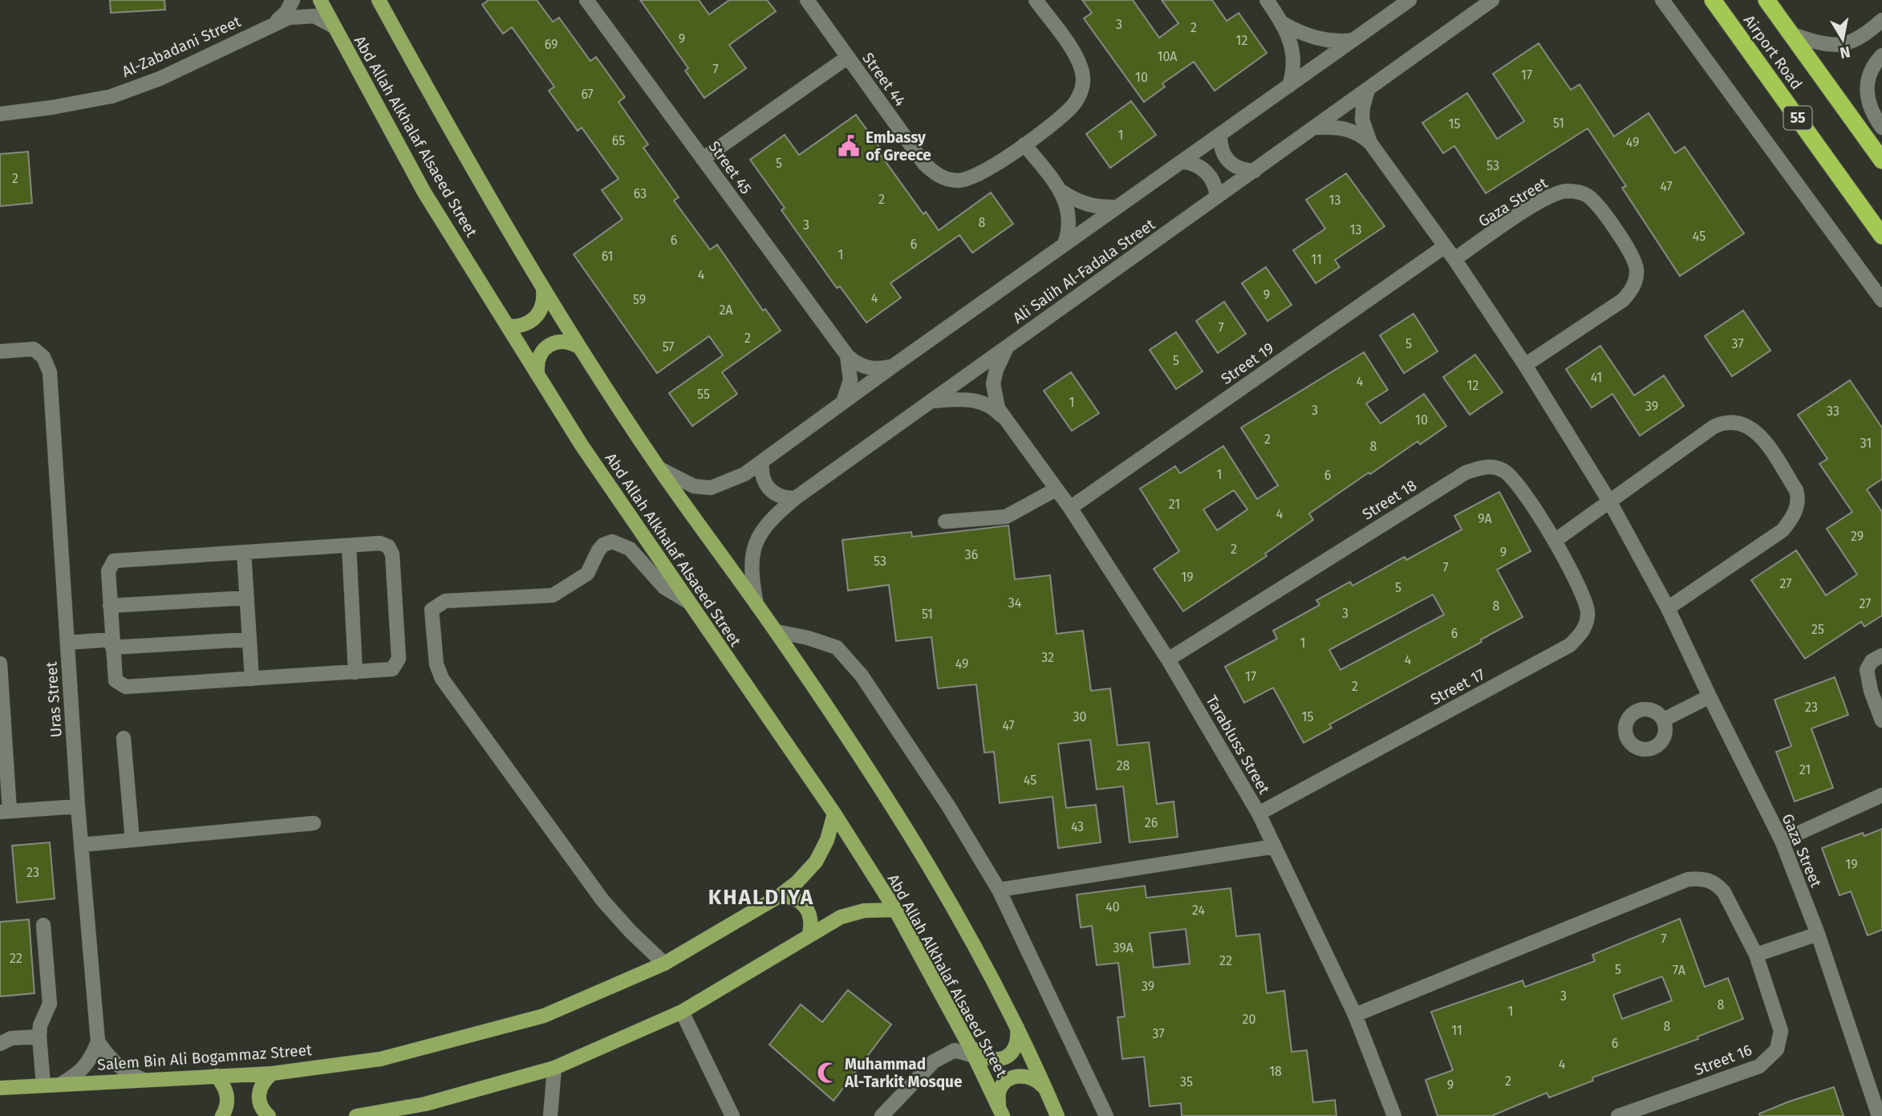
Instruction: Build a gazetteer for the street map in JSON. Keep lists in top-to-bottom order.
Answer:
{
  "streets": {
    "highway": ["Airport Road", "55"],
    "main road": ["Abd Allah Alkhalaf Alsaeed Street", "Salem Bin Ali Bogammaz Street"],
    "street": [
      "Al-Zabadani Street",
      "Street 44",
      "Street 45",
      "Gaza Street",
      "Ali Salih Al-Fadala Street",
      "Street 19",
      "Street 18",
      "Street 17",
      "Uras Street",
      "Tarabluss Street",
      "Street 16"
    ]
  },
  "crossings": [
    ["Al-Zabadani Street", "Abd Allah Alkhalaf Alsaeed Street"],
    ["Street 44", "Street 45"],
    ["Abd Allah Alkhalaf Alsaeed Street", "Ali Salih Al-Fadala Street"],
    ["Abd Allah Alkhalaf Alsaeed Street", "Salem Bin Ali Bogammaz Street"],
    ["Gaza Street", "Ali Salih Al-Fadala Street"],
    ["Gaza Street", "Street 19"],
    ["Ali Salih Al-Fadala Street", "Tarabluss Street"],
    ["Street 19", "Tarabluss Street"],
    ["Street 18", "Street 17"],
    ["Street 18", "Tarabluss Street"],
    ["Street 17", "Tarabluss Street"],
    ["Uras Street", "Salem Bin Ali Bogammaz Street"]
  ],
  "districts": ["KHALDIYA"],
  "places": {
    "public building": ["Embassy of Greece"],
    "mosque": ["Muhammad Al-Tarkit Mosque"]
  },
  "house_numbers": [
    "3",
    "2",
    "9",
    "12",
    "69",
    "10A",
    "7",
    "17",
    "10",
    "67",
    "51",
    "15",
    "1",
    "65",
    "49",
    "5",
    "53",
    "2",
    "47",
    "63",
    "2",
    "13",
    "8",
    "3",
    "13",
    "45",
    "6",
    "6",
    "1",
    "61",
    "11",
    "4",
    "9",
    "4",
    "59",
    "2A",
    "7",
    "2",
    "5",
    "37",
    "57",
    "5",
    "41",
    "4",
    "12",
    "55",
    "1",
    "39",
    "3",
    "33",
    "10",
    "2",
    "31",
    "8",
    "1",
    "6",
    "21",
    "4",
    "9A",
    "29",
    "2",
    "9",
    "36",
    "53",
    "7",
    "19",
    "27",
    "5",
    "34",
    "27",
    "8",
    "3",
    "51",
    "25",
    "6",
    "1",
    "32",
    "4",
    "49",
    "17",
    "2",
    "23",
    "30",
    "15",
    "47",
    "28",
    "21",
    "45",
    "26",
    "43",
    "19",
    "23",
    "40",
    "24",
    "7",
    "39A",
    "22",
    "22",
    "5",
    "7A",
    "39",
    "3",
    "8",
    "1",
    "20",
    "8",
    "11",
    "37",
    "6",
    "4",
    "18",
    "2",
    "35",
    "9"
  ],
  "north": "bottom"
}
